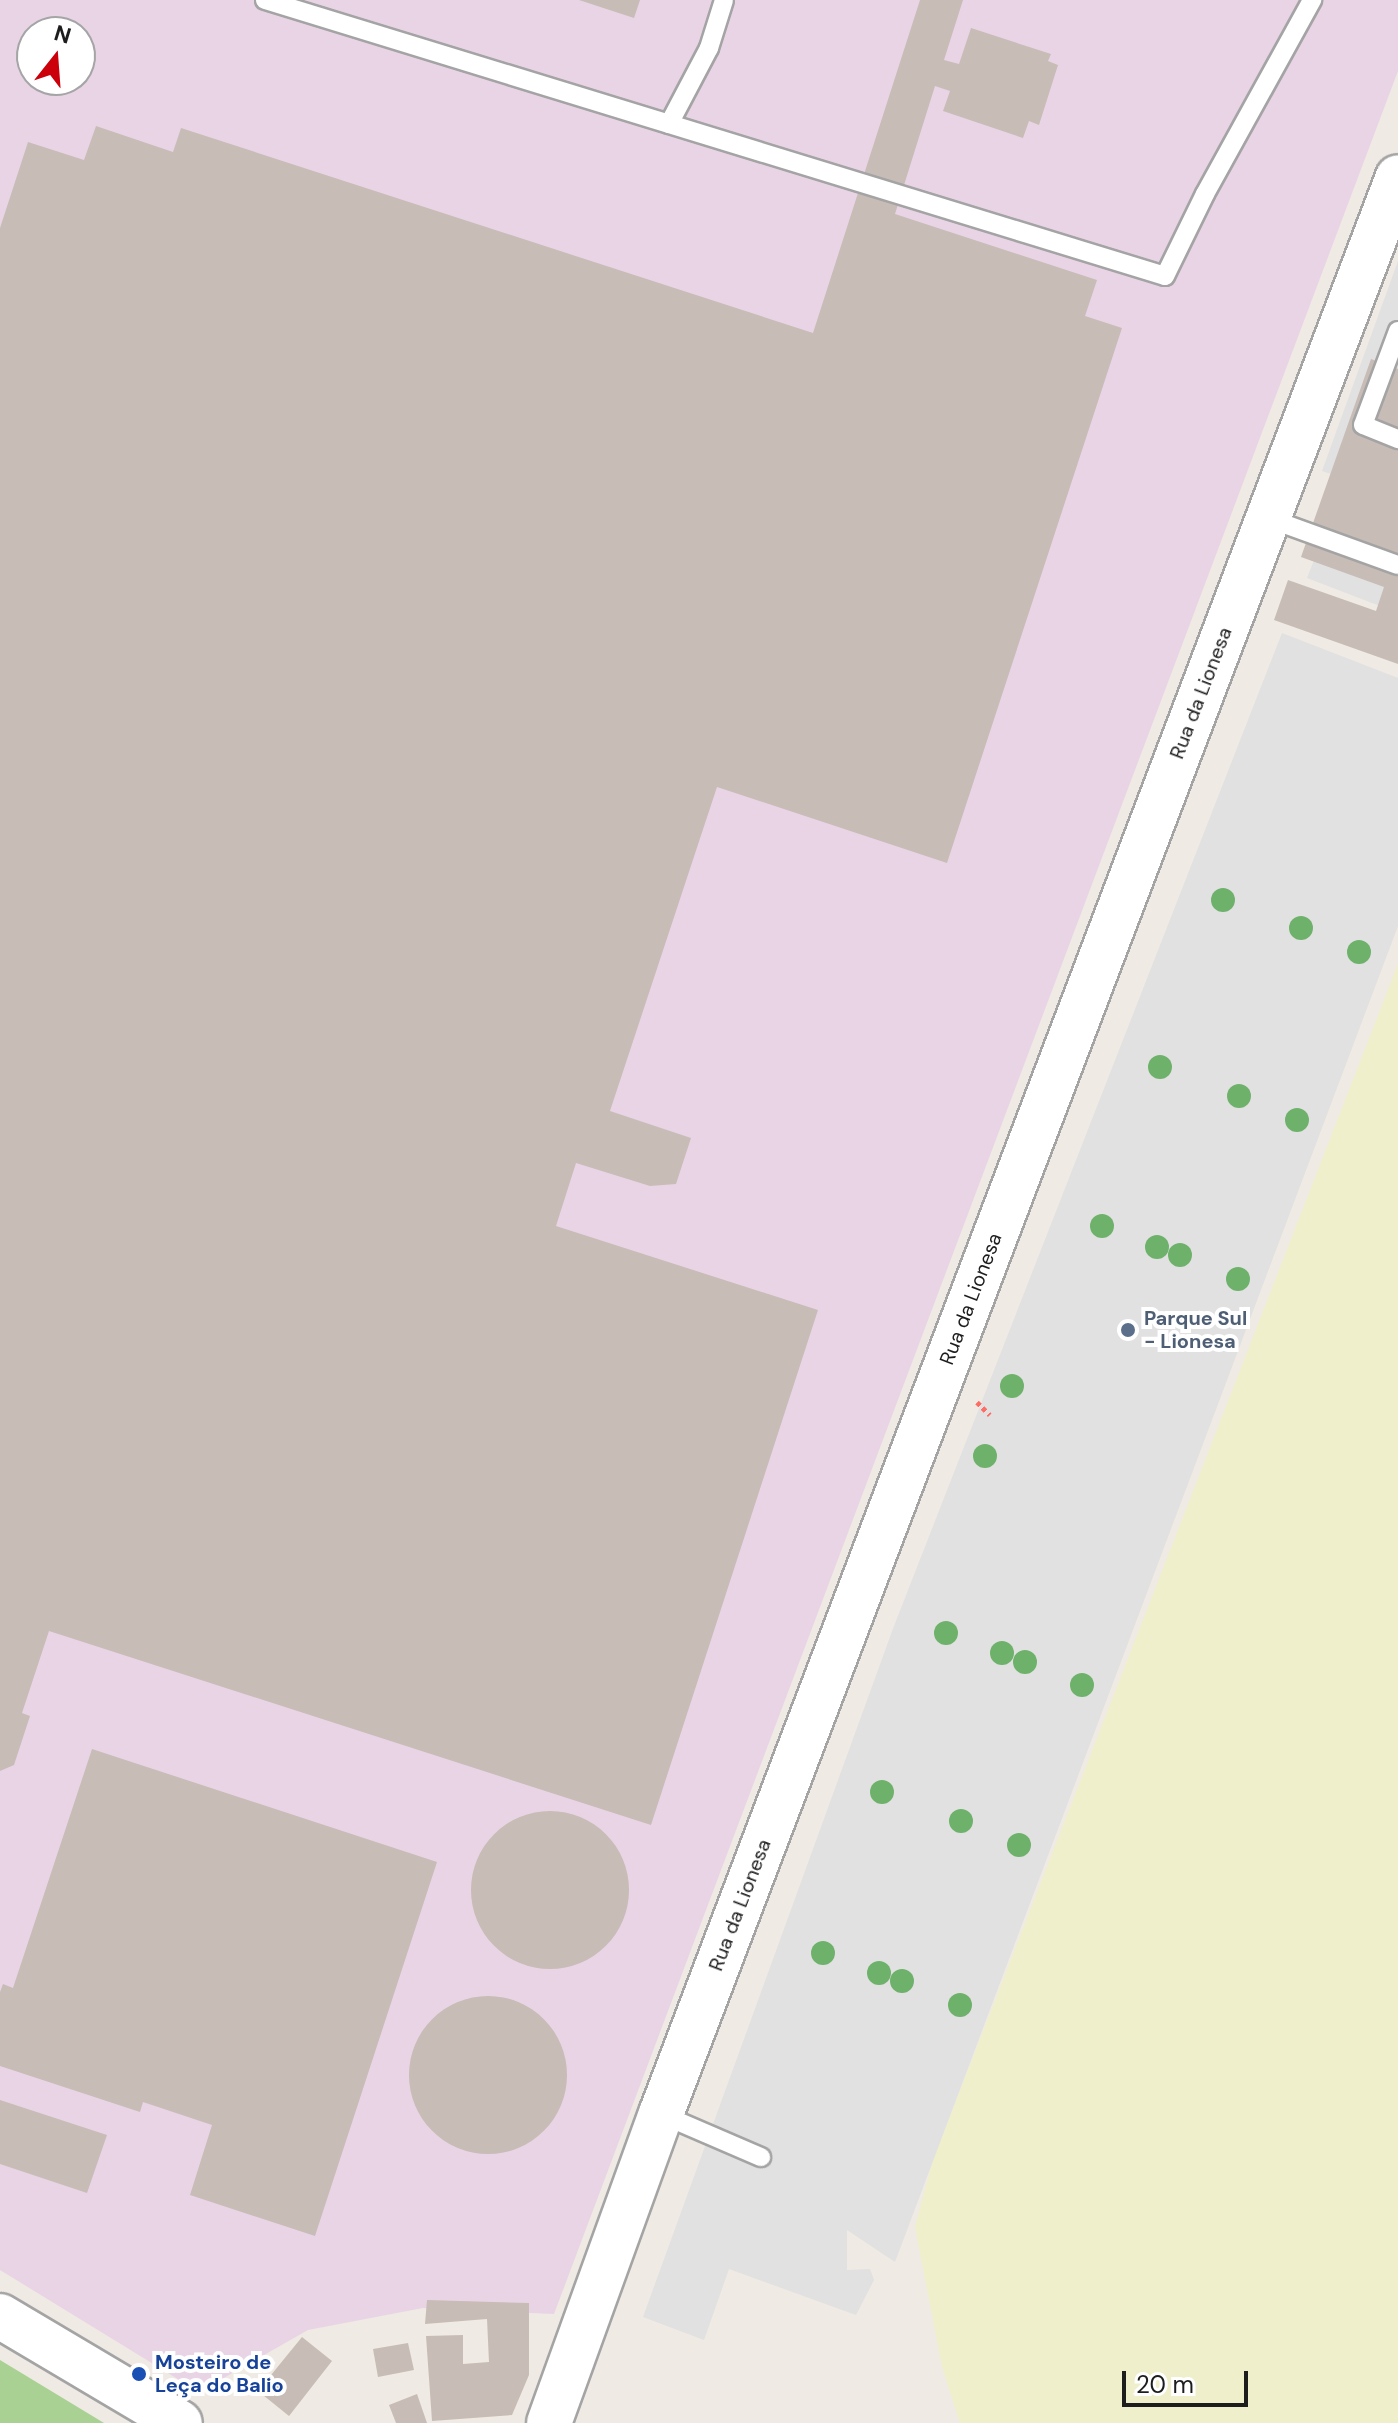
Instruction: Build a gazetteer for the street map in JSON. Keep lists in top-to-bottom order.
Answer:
{
  "streets": {
    "street": ["Rua da Lionesa"]
  },
  "places": ["Parque Sul - Lionesa", "Mosteiro de Leça do Balio"],
  "scale_bar": "20 m",
  "north": "top"
}
